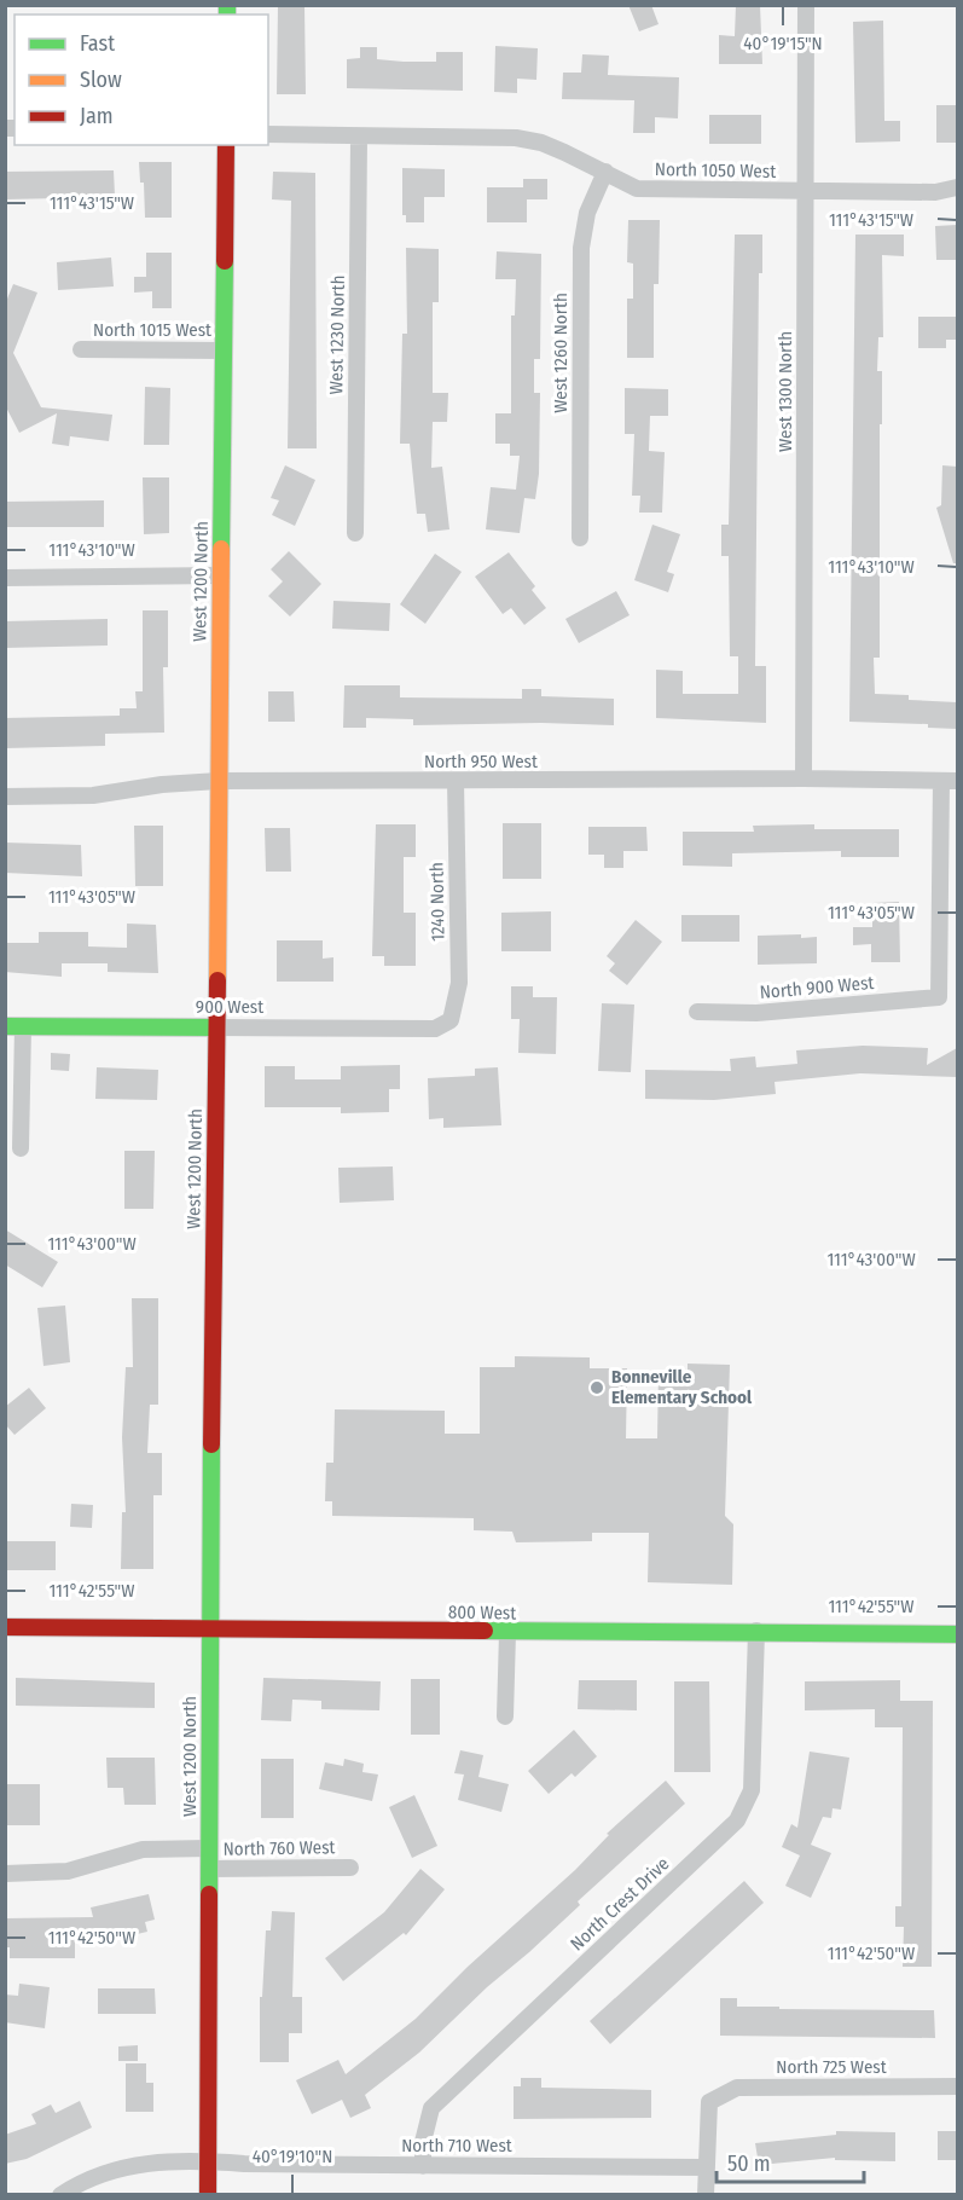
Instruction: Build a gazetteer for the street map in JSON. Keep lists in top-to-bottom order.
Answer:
{
  "streets": {
    "street": [
      "North 1050 West",
      "North 1015 West",
      "West 1230 North",
      "West 1260 North",
      "West 1300 North",
      "West 1200 North",
      "North 950 West",
      "1240 North",
      "North 900 West",
      "900 West",
      "800 West",
      "North 760 West",
      "North Crest Drive",
      "North 725 West",
      "North 710 West"
    ]
  },
  "crossings": [
    ["North 1050 West", "West 1230 North"],
    ["North 1050 West", "West 1260 North"],
    ["North 1050 West", "West 1300 North"],
    ["North 1015 West", "West 1200 North"],
    ["West 1300 North", "North 950 West"],
    ["West 1200 North", "North 950 West"],
    ["West 1200 North", "900 West"],
    ["West 1200 North", "800 West"],
    ["West 1200 North", "North 760 West"],
    ["West 1200 North", "North 710 West"],
    ["North 950 West", "1240 North"],
    ["North 950 West", "North 900 West"],
    ["1240 North", "900 West"],
    ["800 West", "North Crest Drive"],
    ["North Crest Drive", "North 710 West"],
    ["North 725 West", "North 710 West"]
  ],
  "places": ["Bonneville Elementary School"],
  "legend": ["Fast", "Slow", "Jam"],
  "scale_bar": "50 m",
  "coordinates": [
    "40°19'15\"N",
    "111°43'15\"W",
    "111°43'10\"W",
    "111°43'05\"W",
    "111°43'00\"W",
    "111°42'55\"W",
    "111°42'50\"W",
    "40°19'10\"N"
  ]
}
